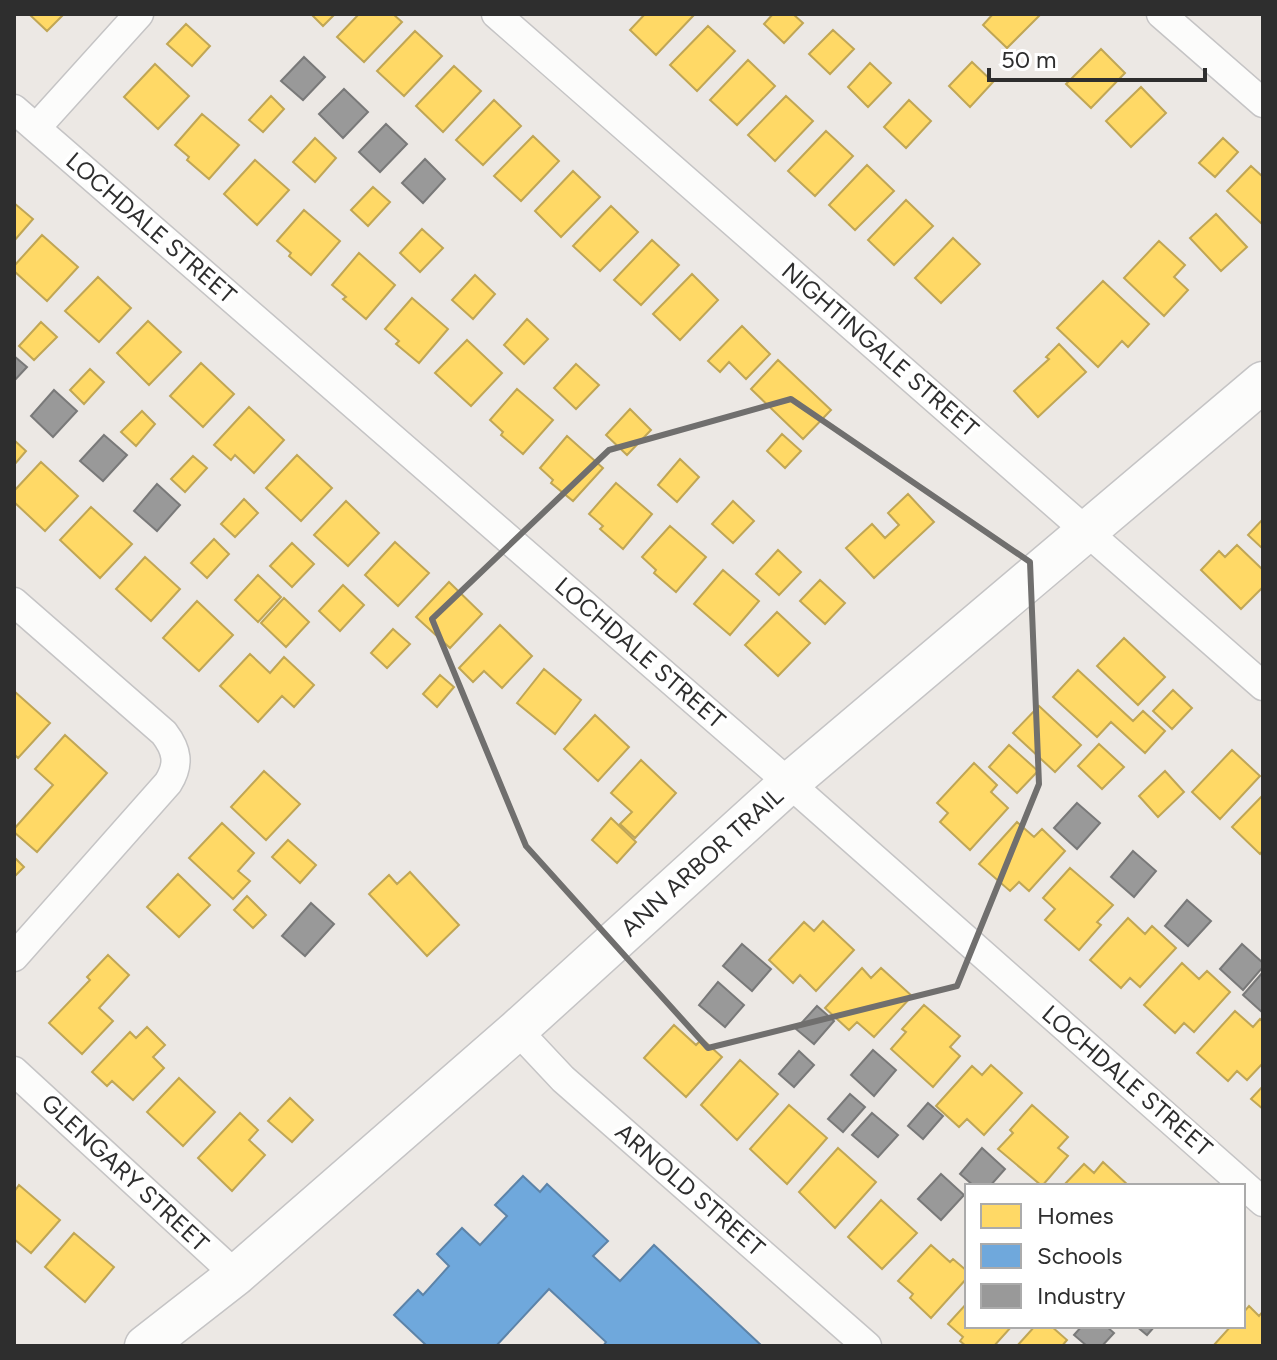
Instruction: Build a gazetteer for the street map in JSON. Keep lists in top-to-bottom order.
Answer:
{
  "streets": {
    "street": [
      "LOCHDALE STREET",
      "NIGHTINGALE STREET",
      "ANN ARBOR TRAIL",
      "GLENGARY STREET",
      "ARNOLD STREET"
    ]
  },
  "crossings": [
    ["LOCHDALE STREET", "ANN ARBOR TRAIL"],
    ["NIGHTINGALE STREET", "ANN ARBOR TRAIL"],
    ["ANN ARBOR TRAIL", "GLENGARY STREET"],
    ["ANN ARBOR TRAIL", "ARNOLD STREET"]
  ],
  "legend": ["Homes", "Schools", "Industry"],
  "scale_bar": "50 m"
}
